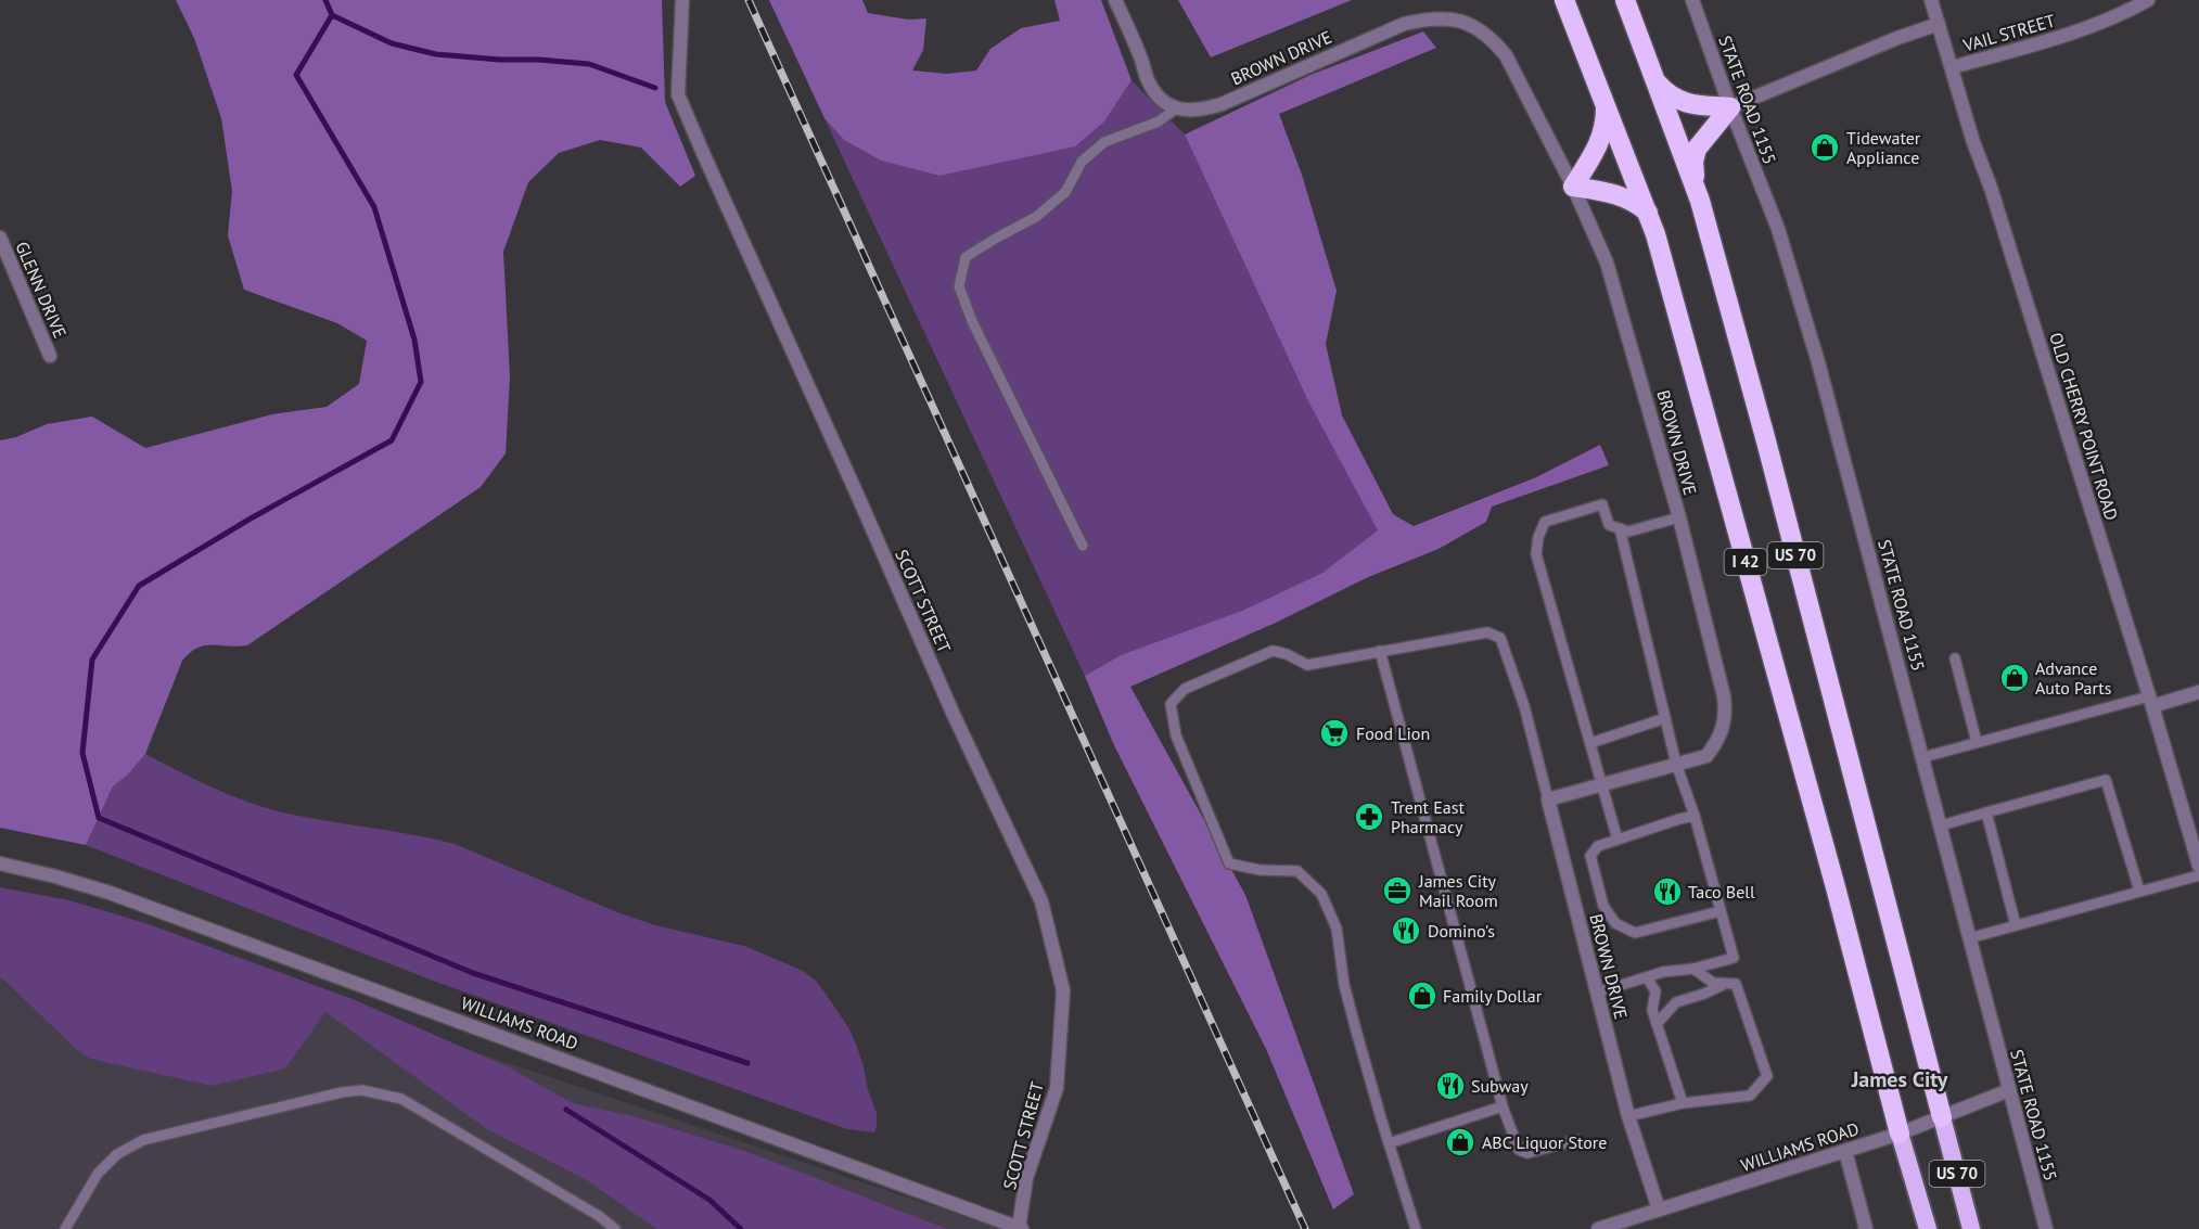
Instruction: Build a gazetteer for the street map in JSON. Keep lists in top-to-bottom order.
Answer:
{
  "streets": {
    "highway": ["US 70", "I 42"],
    "street": [
      "VAIL STREET",
      "BROWN DRIVE",
      "STATE ROAD 1155",
      "GLENN DRIVE",
      "OLD CHERRY POINT ROAD",
      "SCOTT STREET",
      "WILLIAMS ROAD"
    ]
  },
  "crossings": [
    ["VAIL STREET", "OLD CHERRY POINT ROAD"],
    ["BROWN DRIVE", "WILLIAMS ROAD"],
    ["STATE ROAD 1155", "WILLIAMS ROAD"],
    ["US 70", "WILLIAMS ROAD"],
    ["I 42", "WILLIAMS ROAD"],
    ["SCOTT STREET", "WILLIAMS ROAD"]
  ],
  "districts": ["James City"],
  "places": {
    "shop": [
      "Tidewater Appliance",
      "Advance Auto Parts",
      "Family Dollar",
      "ABC Liquor Store"
    ],
    "supermarket": ["Food Lion"],
    "pharmacy": ["Trent East Pharmacy"],
    "office": ["James City Mail Room"],
    "restaurant": ["Taco Bell", "Domino's", "Subway"]
  }
}
